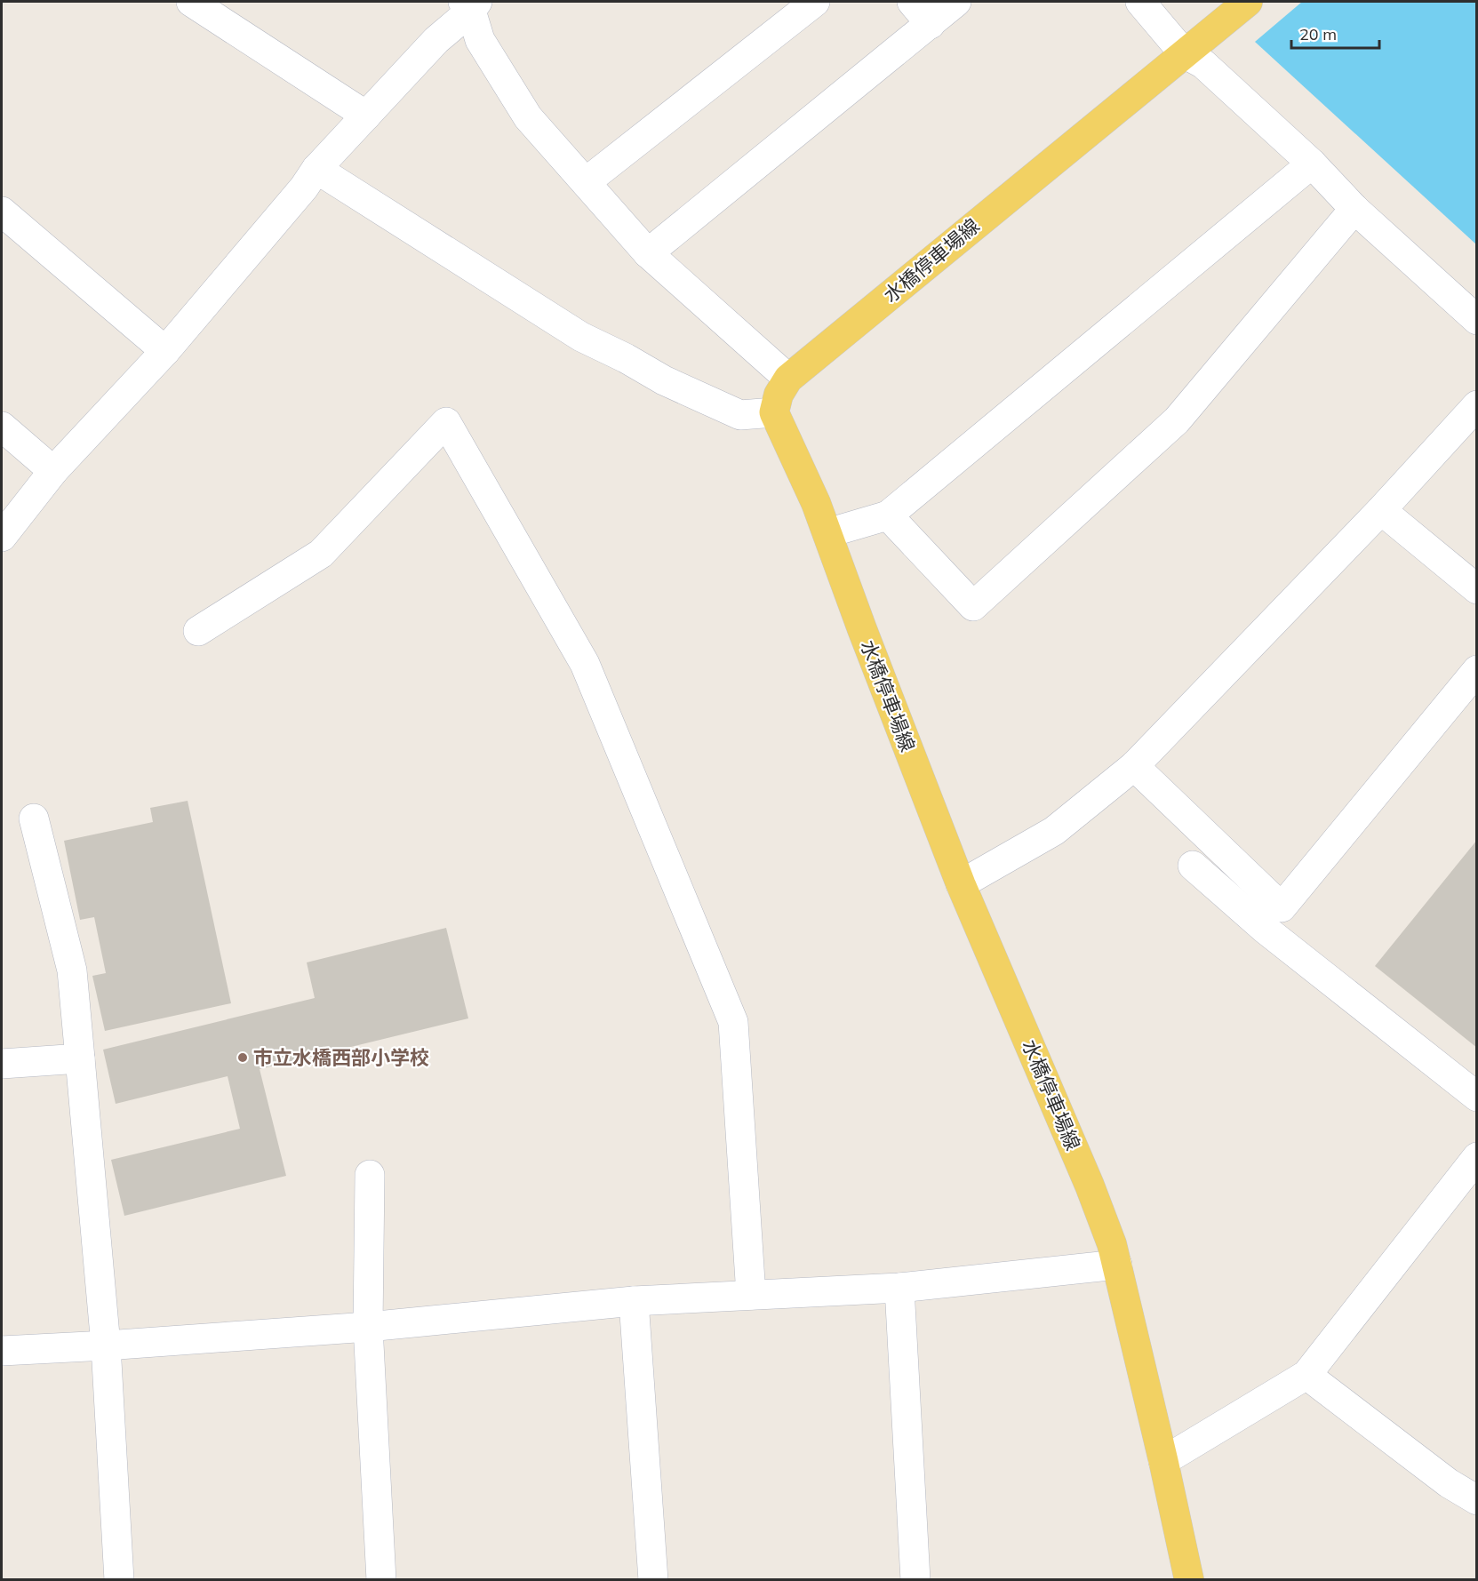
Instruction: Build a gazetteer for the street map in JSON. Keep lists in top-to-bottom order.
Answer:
{
  "streets": {
    "main road": ["水橋停車場線"]
  },
  "places": ["市立水橋西部小学校"],
  "scale_bar": "20 m"
}
